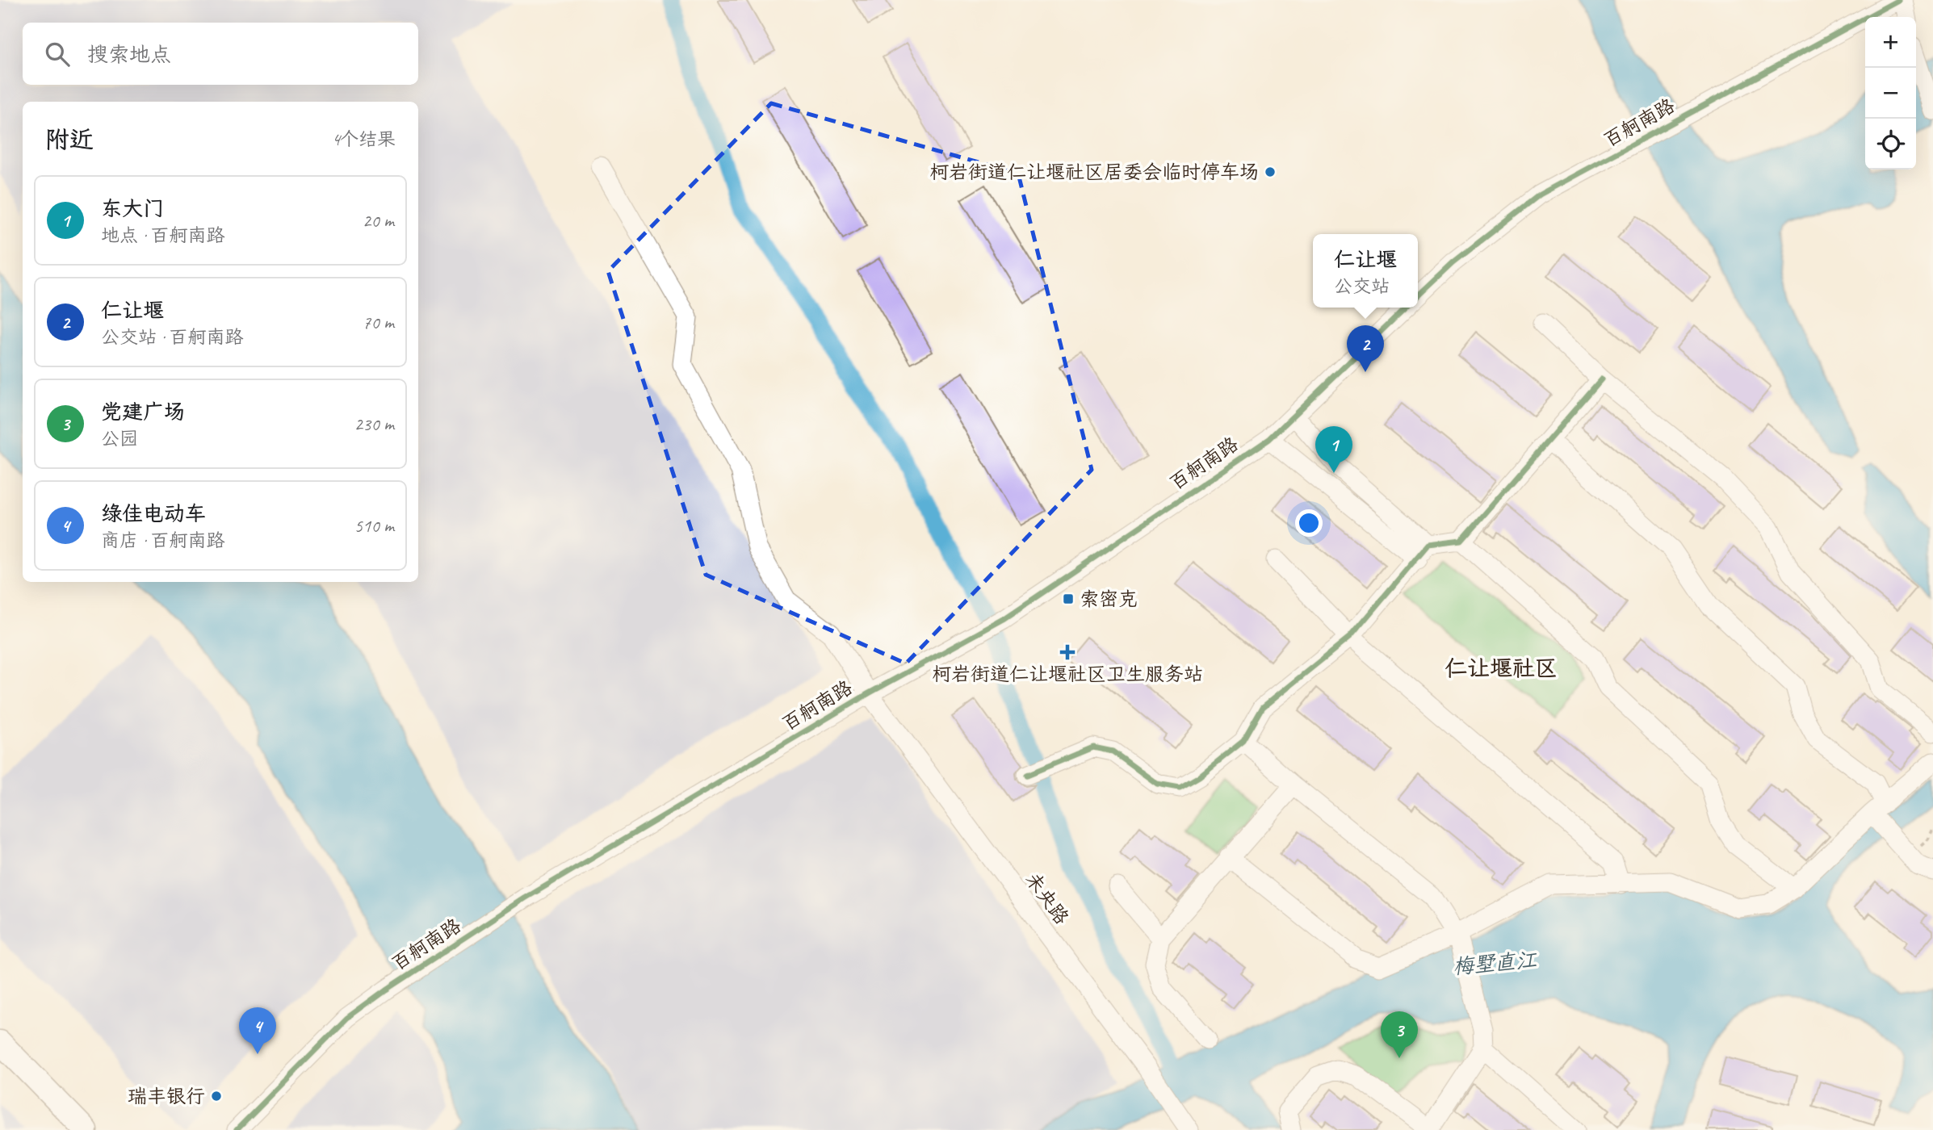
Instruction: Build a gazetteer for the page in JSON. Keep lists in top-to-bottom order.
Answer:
{
  "streets": {
    "street": ["百舸南路", "未央路"]
  },
  "crossings": [
    ["百舸南路", "未央路"]
  ],
  "districts": ["仁让堰社区"],
  "water": ["梅墅直江"],
  "places": {
    "other": ["柯岩街道仁让堰社区居委会临时停车场", "瑞丰银行"],
    "transit": ["索密克"],
    "health": ["柯岩街道仁让堰社区卫生服务站"]
  },
  "page": {
    "map_buttons": ["+", "−"],
    "search": "搜索地点",
    "heading": ["附近", "4个结果"],
    "list": [
      {
        "mark": "1",
        "name": "东大门",
        "note": "地点 · 百舸南路",
        "value": "20 m"
      },
      {
        "mark": "2",
        "name": "仁让堰",
        "note": "公交站 · 百舸南路",
        "value": "70 m"
      },
      {
        "mark": "3",
        "name": "党建广场",
        "note": "公园",
        "value": "230 m"
      },
      {
        "mark": "4",
        "name": "绿佳电动车",
        "note": "商店 · 百舸南路",
        "value": "510 m"
      }
    ],
    "popup": ["仁让堰", "公交站"],
    "pins": [
      "2",
      "1",
      "4",
      "3"
    ]
  }
}
